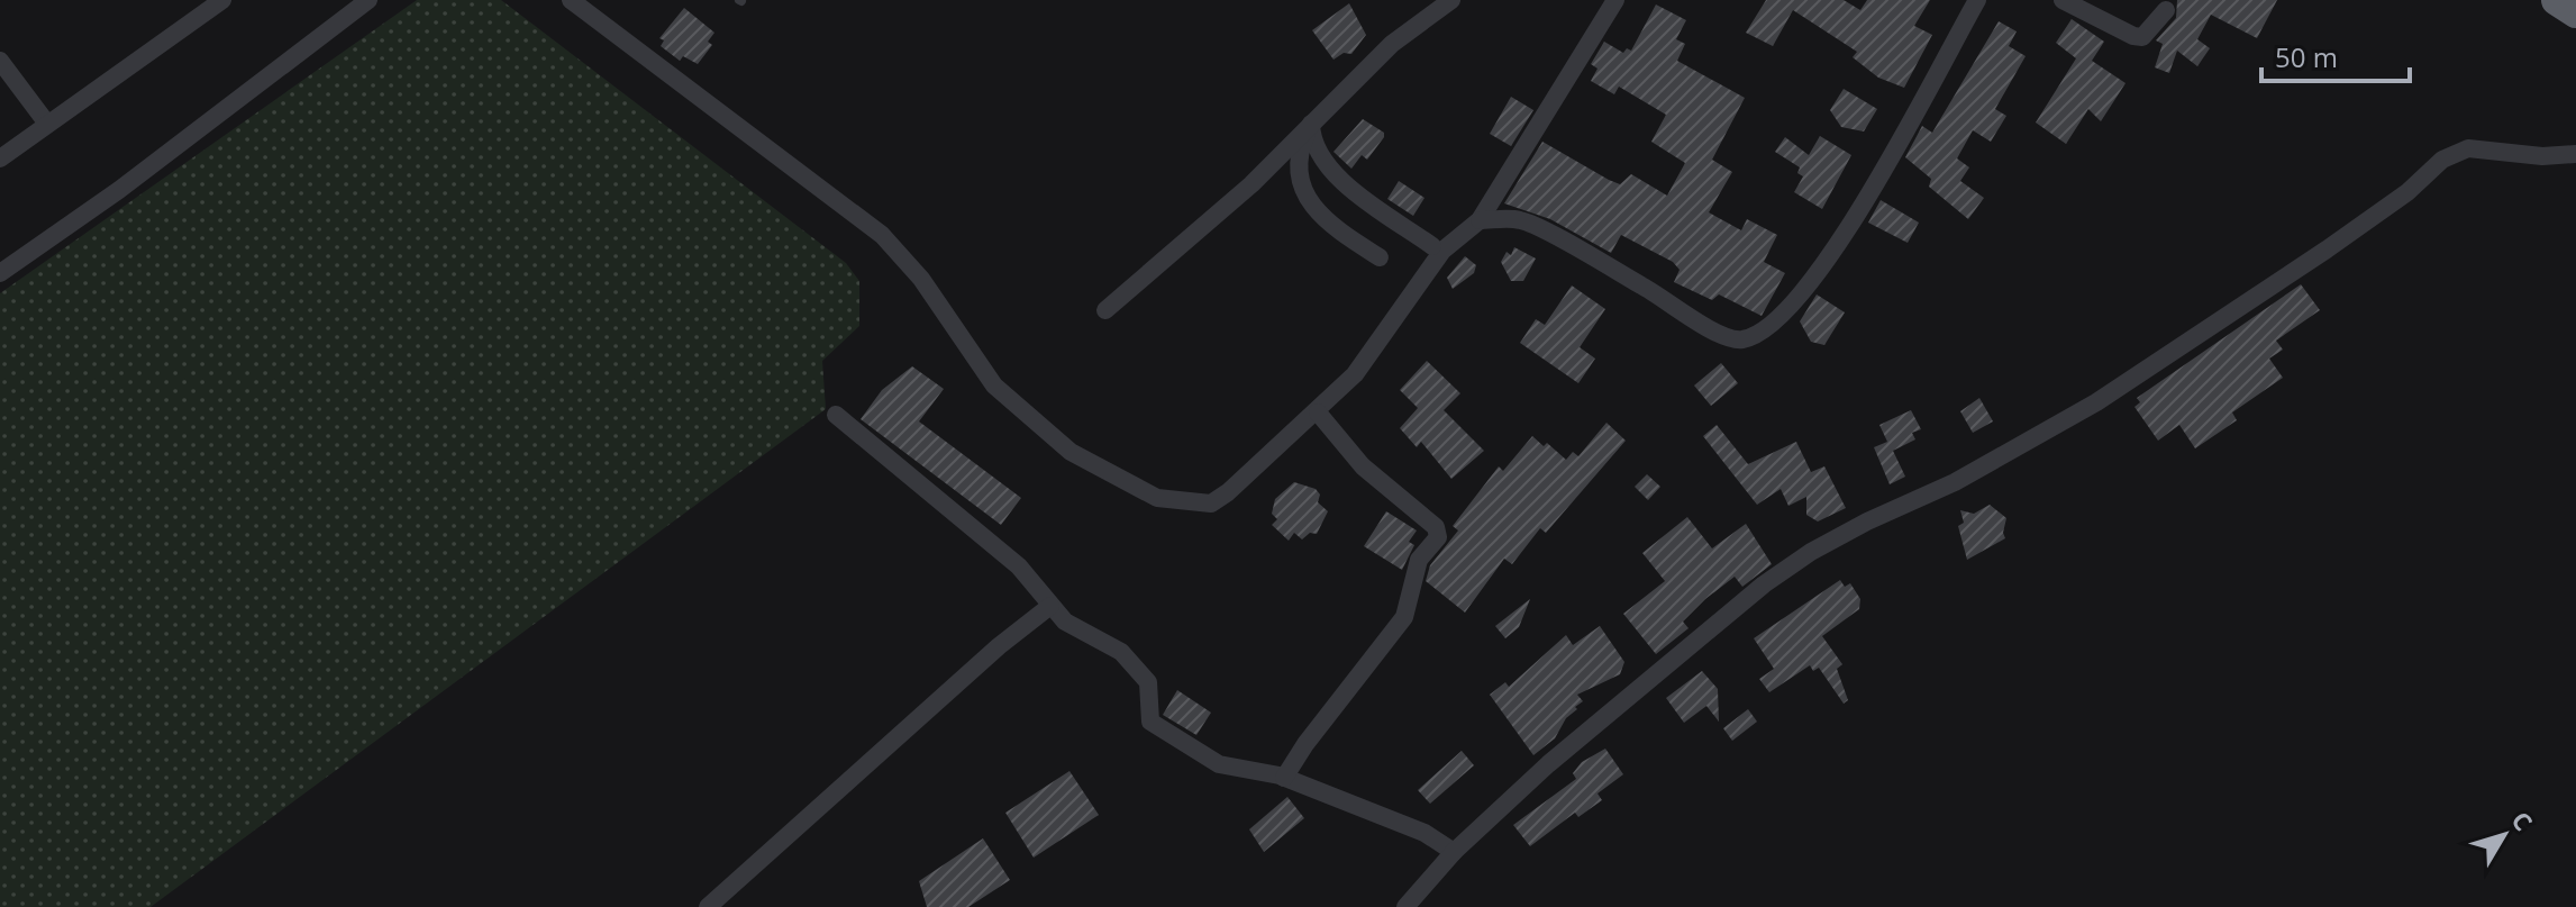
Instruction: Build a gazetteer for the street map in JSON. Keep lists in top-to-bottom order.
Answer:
{
  "scale_bar": "50 m",
  "north": "top right"
}
